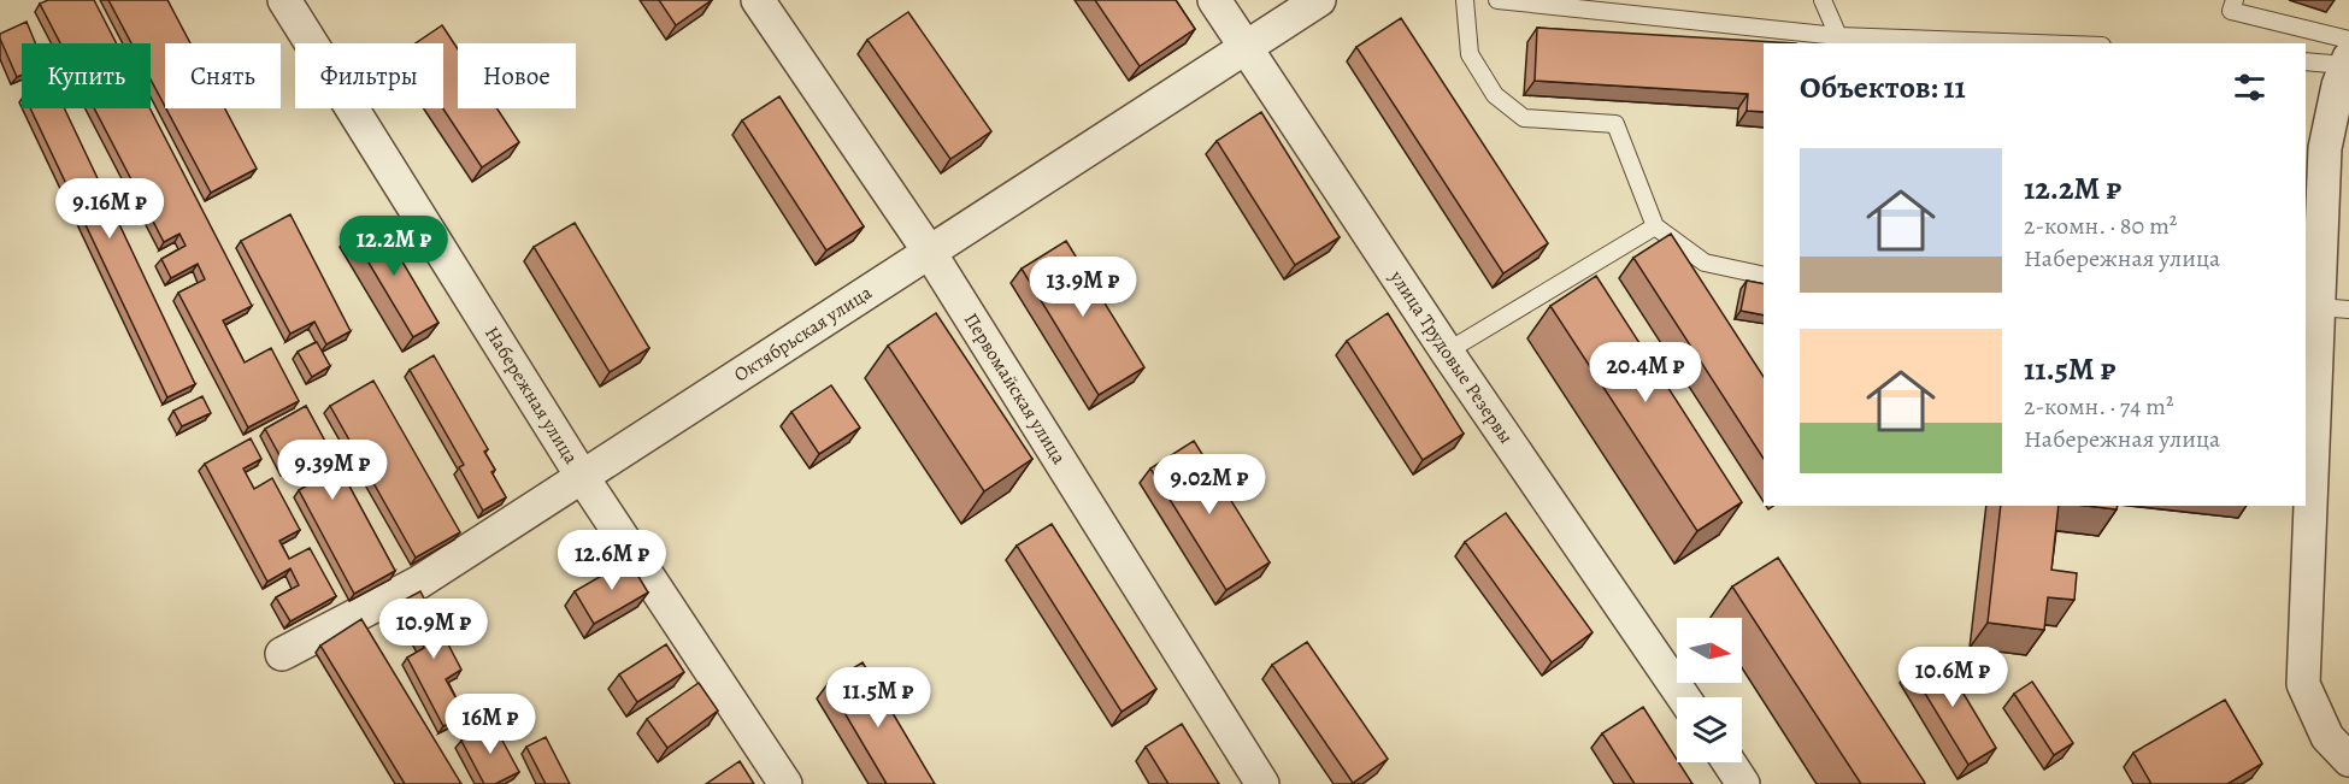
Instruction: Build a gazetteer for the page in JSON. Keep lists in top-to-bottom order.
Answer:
{
  "streets": {
    "street": [
      "Октябрьская улица",
      "улица Трудовые Резервы",
      "Первомайская улица",
      "Набережная улица"
    ]
  },
  "crossings": [
    ["Октябрьская улица", "улица Трудовые Резервы"],
    ["Октябрьская улица", "Первомайская улица"],
    ["Октябрьская улица", "Набережная улица"]
  ],
  "north": "right",
  "page": {
    "chip": [
      "Купить",
      "Снять",
      "Фильтры",
      "Новое"
    ],
    "heading": "Объектов: 11",
    "list": [
      {
        "name": "12.2M ₽",
        "note": "2-комн. · 80 m² · Набережная улица"
      },
      {
        "name": "11.5M ₽",
        "note": "2-комн. · 74 m² · Набережная улица"
      }
    ],
    "price": [
      "9.16M ₽",
      "12.2M ₽",
      "13.9M ₽",
      "20.4M ₽",
      "9.39M ₽",
      "9.02M ₽",
      "12.6M ₽",
      "10.9M ₽",
      "10.6M ₽",
      "11.5M ₽",
      "16M ₽"
    ]
  }
}
